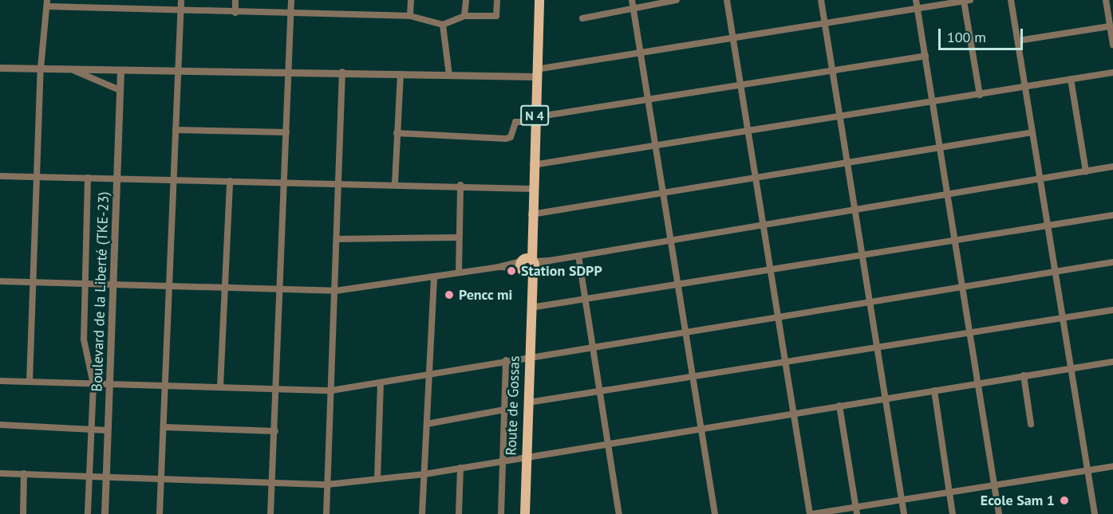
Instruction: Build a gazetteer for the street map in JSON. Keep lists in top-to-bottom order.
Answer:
{
  "streets": {
    "main road": ["N 4", "Route de Gossas"],
    "street": ["Boulevard de la Liberté (TKE-23)"]
  },
  "crossings": [
    ["N 4", "Route de Gossas"]
  ],
  "places": ["Station SDPP", "Pencc mi", "Ecole Sam 1"],
  "scale_bar": "100 m"
}
